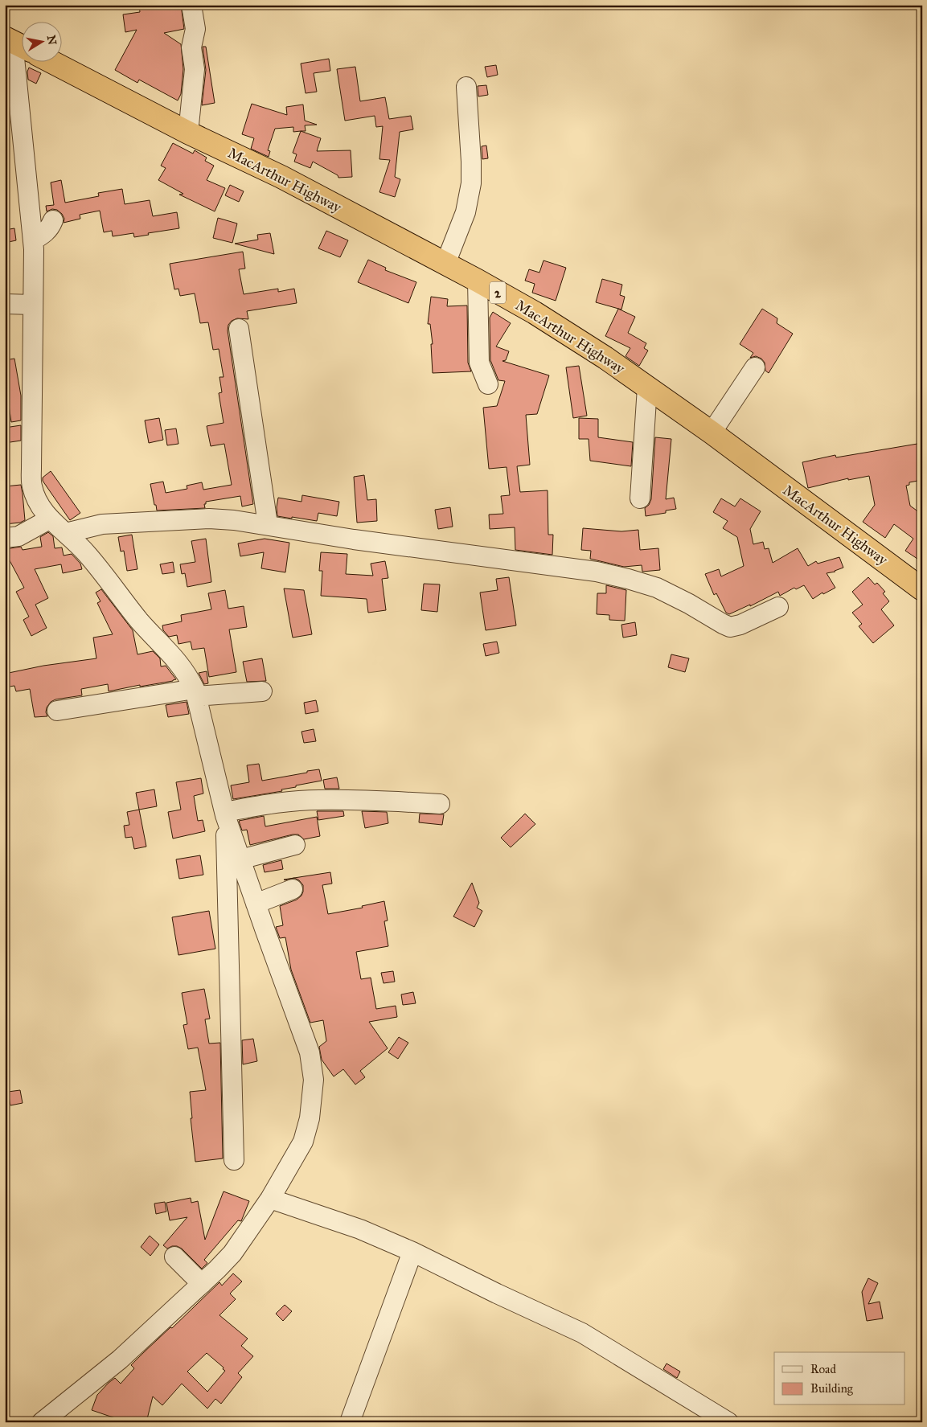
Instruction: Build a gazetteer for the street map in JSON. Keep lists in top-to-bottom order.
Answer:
{
  "streets": {
    "highway": ["MacArthur Highway", "2"]
  },
  "legend": ["Road", "Building"],
  "north": "right"
}
